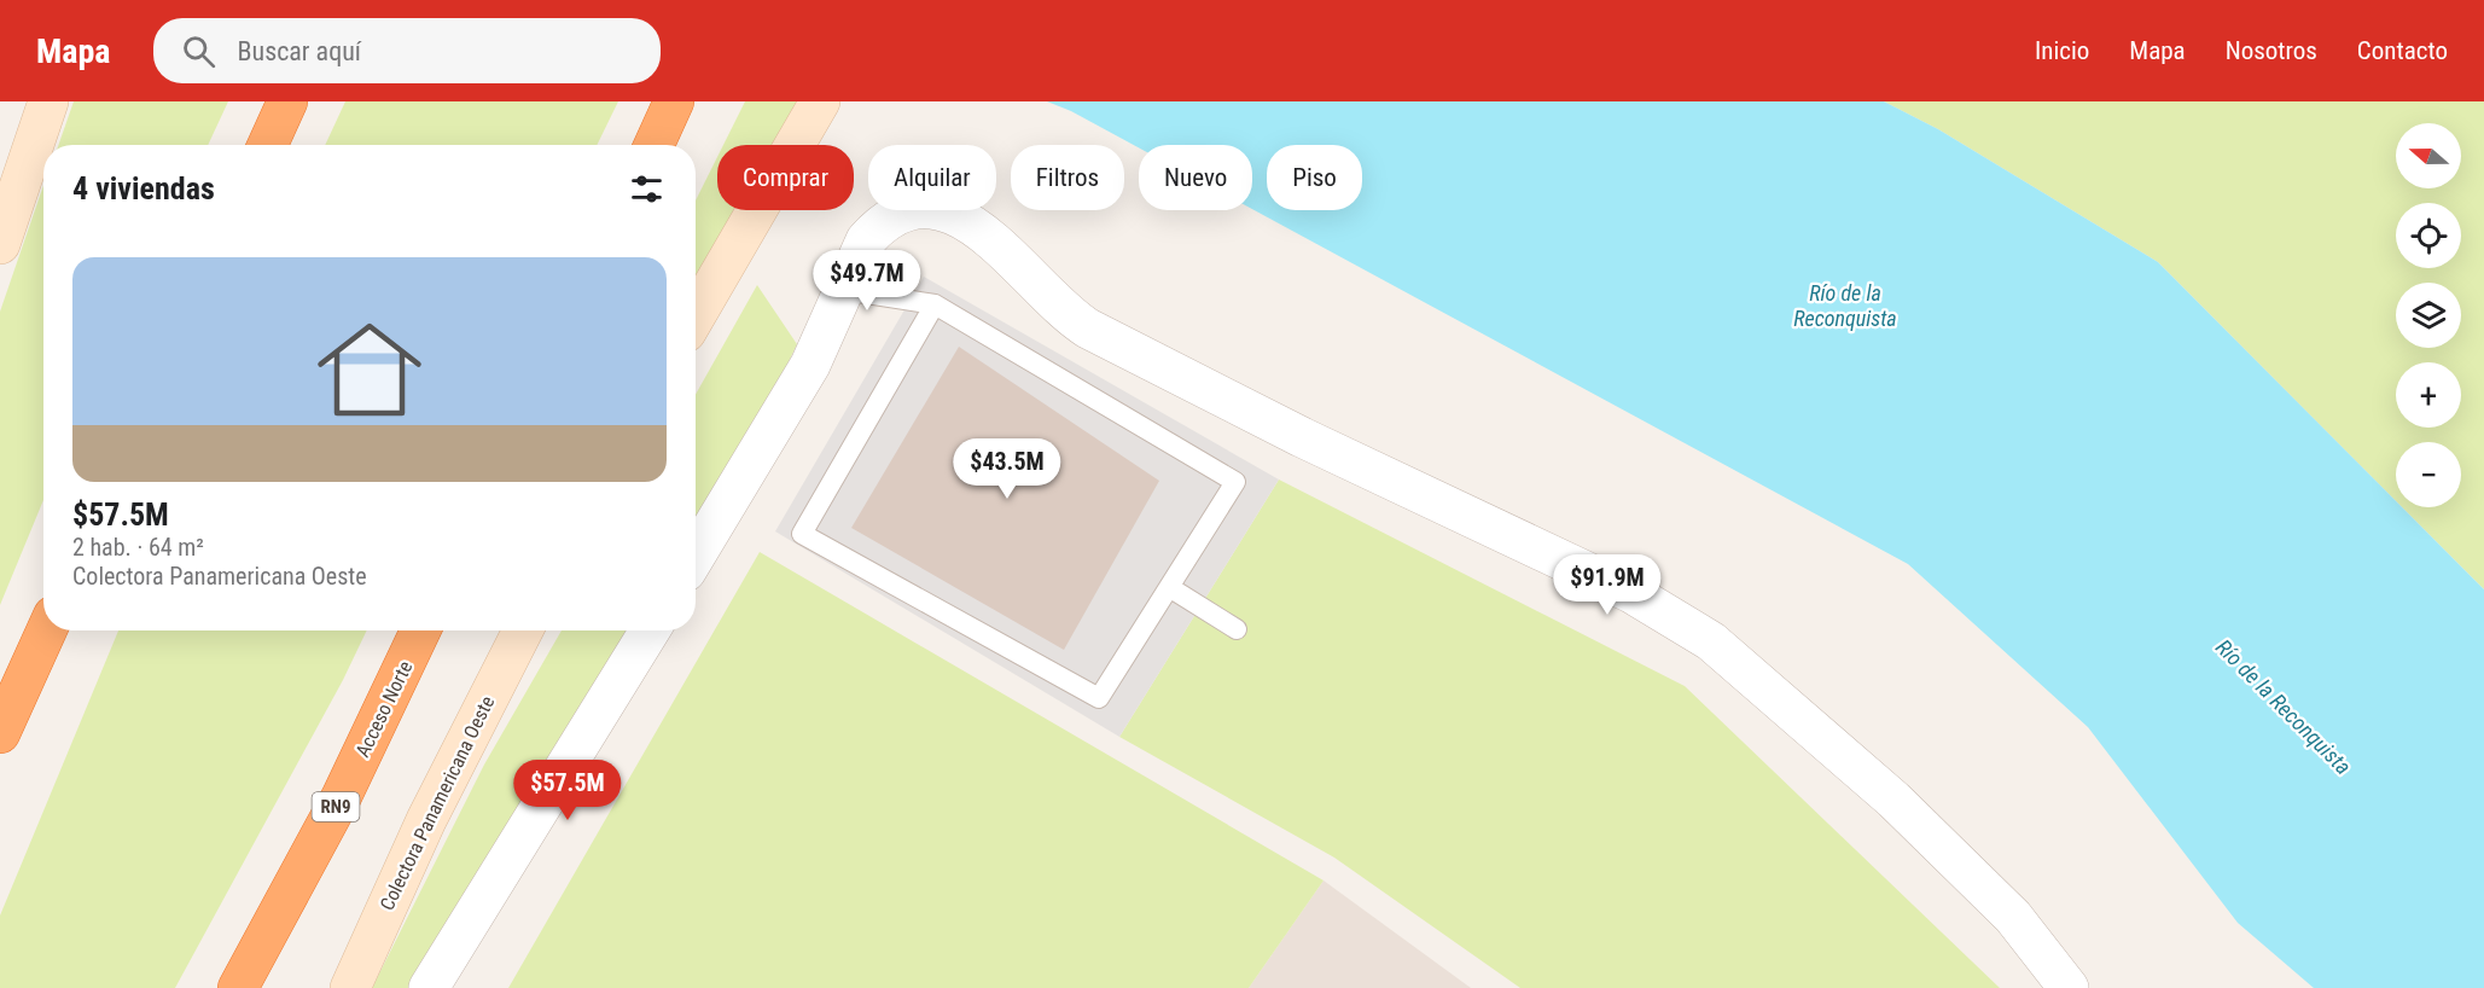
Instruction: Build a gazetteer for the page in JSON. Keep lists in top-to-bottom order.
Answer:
{
  "streets": {
    "highway": ["Acceso Norte", "RN9"],
    "main road": ["Colectora Panamericana Oeste"]
  },
  "water": ["Río de la Reconquista"],
  "north": "left",
  "page": {
    "header": "Mapa",
    "search": "Buscar aquí",
    "nav": [
      "Inicio",
      "Mapa",
      "Nosotros",
      "Contacto"
    ],
    "map_buttons": ["+", "−"],
    "chip": [
      "Comprar",
      "Alquilar",
      "Filtros",
      "Nuevo",
      "Piso"
    ],
    "heading": "4 viviendas",
    "list": [
      {
        "name": "$57.5M",
        "note": "2 hab. · 64 m² · Colectora Panamericana Oeste"
      }
    ],
    "price": [
      "$49.7M",
      "$43.5M",
      "$91.9M",
      "$57.5M"
    ]
  }
}
